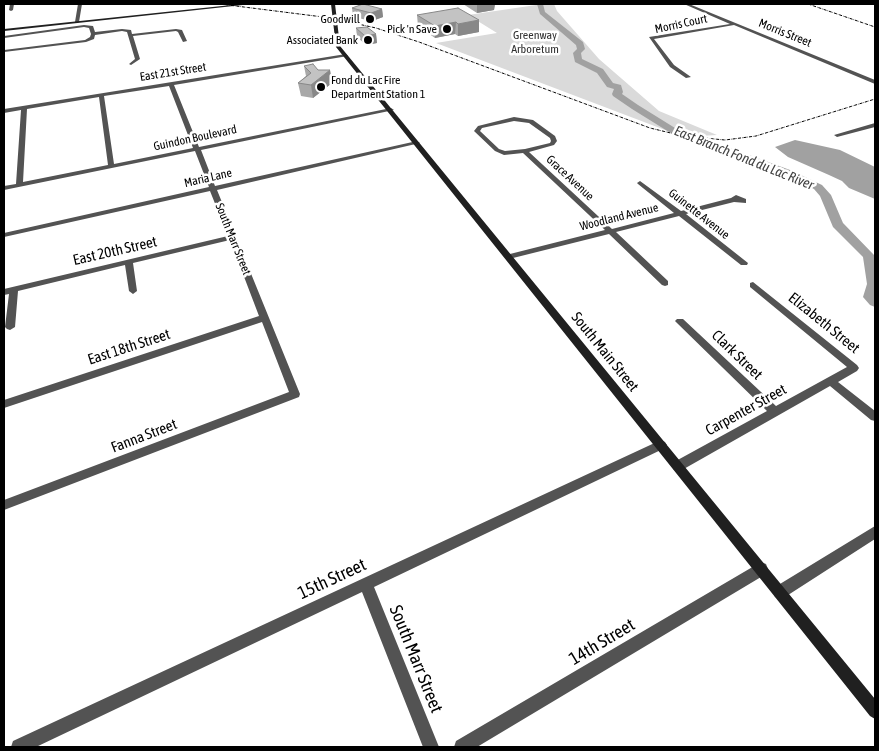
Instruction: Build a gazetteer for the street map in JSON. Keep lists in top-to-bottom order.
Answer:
{
  "streets": {
    "main road": ["South Main Street"],
    "street": [
      "Morris Court",
      "Morris Street",
      "East 21st Street",
      "Guindon Boulevard",
      "Maria Lane",
      "Grace Avenue",
      "Guinette Avenue",
      "Woodland Avenue",
      "South Marr Street",
      "East 20th Street",
      "Elizabeth Street",
      "East 18th Street",
      "Clark Street",
      "Carpenter Street",
      "Fanna Street",
      "15th Street",
      "14th Street"
    ]
  },
  "crossings": [
    ["Morris Court", "Morris Street"],
    ["East 21st Street", "South Marr Street"],
    ["East 21st Street", "South Main Street"],
    ["Guindon Boulevard", "South Marr Street"],
    ["Guindon Boulevard", "South Main Street"],
    ["Maria Lane", "South Marr Street"],
    ["Maria Lane", "South Main Street"],
    ["Grace Avenue", "Woodland Avenue"],
    ["Guinette Avenue", "Woodland Avenue"],
    ["Woodland Avenue", "South Main Street"],
    ["South Marr Street", "East 20th Street"],
    ["South Marr Street", "East 18th Street"],
    ["South Marr Street", "Fanna Street"],
    ["South Marr Street", "15th Street"],
    ["Elizabeth Street", "Carpenter Street"],
    ["South Main Street", "Carpenter Street"],
    ["South Main Street", "15th Street"],
    ["South Main Street", "14th Street"],
    ["Clark Street", "Carpenter Street"]
  ],
  "water": ["East Branch Fond du Lac River"],
  "parks": ["Greenway Arboretum"],
  "places": [
    "Goodwill",
    "Pick 'n Save",
    "Associated Bank",
    "Fond du Lac Fire Department Station 1"
  ]
}
